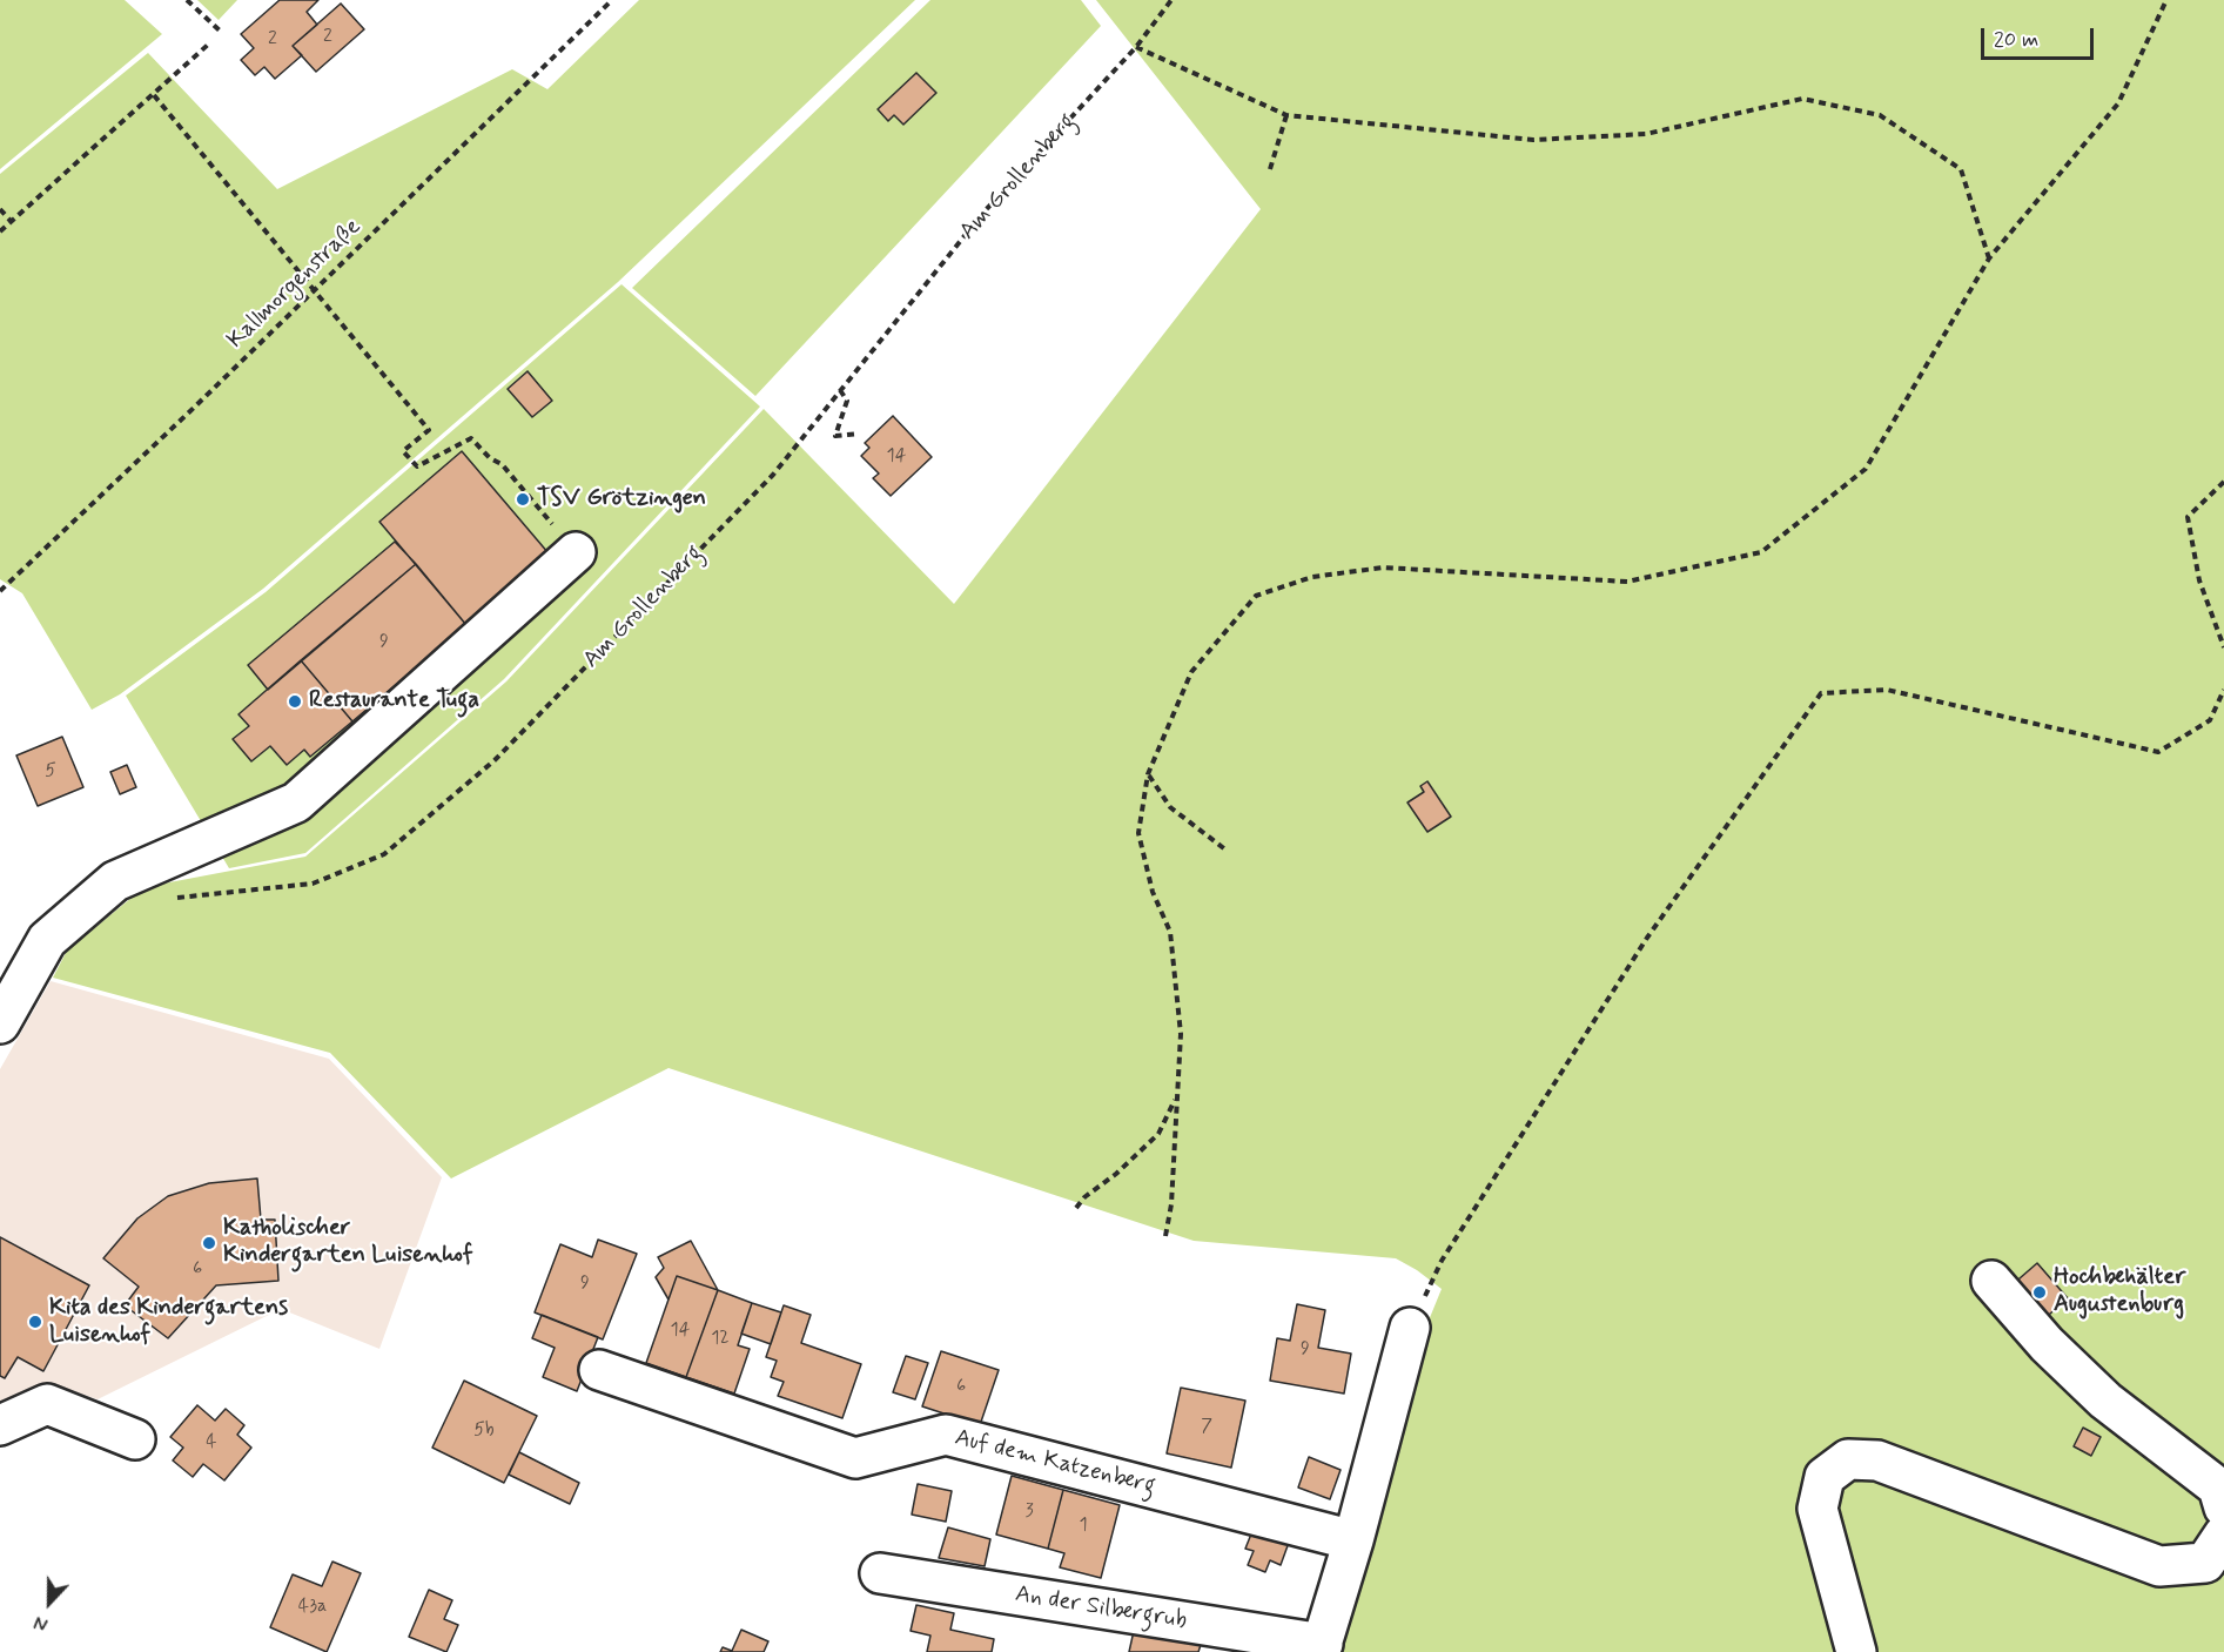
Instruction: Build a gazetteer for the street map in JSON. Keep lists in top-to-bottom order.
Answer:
{
  "streets": {
    "street": ["Auf dem Katzenberg", "An der Silbergrub"],
    "path": ["Am Grollenberg", "Kallmorgenstraße"]
  },
  "crossings": [
    ["Auf dem Katzenberg", "An der Silbergrub"]
  ],
  "places": [
    "TSV Grötzingen",
    "Restaurante Tuga",
    "Katholischer Kindergarten Luisenhof",
    "Hochbehälter Augustenburg",
    "Kita des Kindergartens Luisenhof"
  ],
  "house_numbers": [
    "2",
    "2",
    "14",
    "9",
    "5",
    "6",
    "9",
    "14",
    "12",
    "9",
    "6",
    "7",
    "5b",
    "4",
    "3",
    "1",
    "43a"
  ],
  "scale_bar": "20 m",
  "north": "bottom"
}
